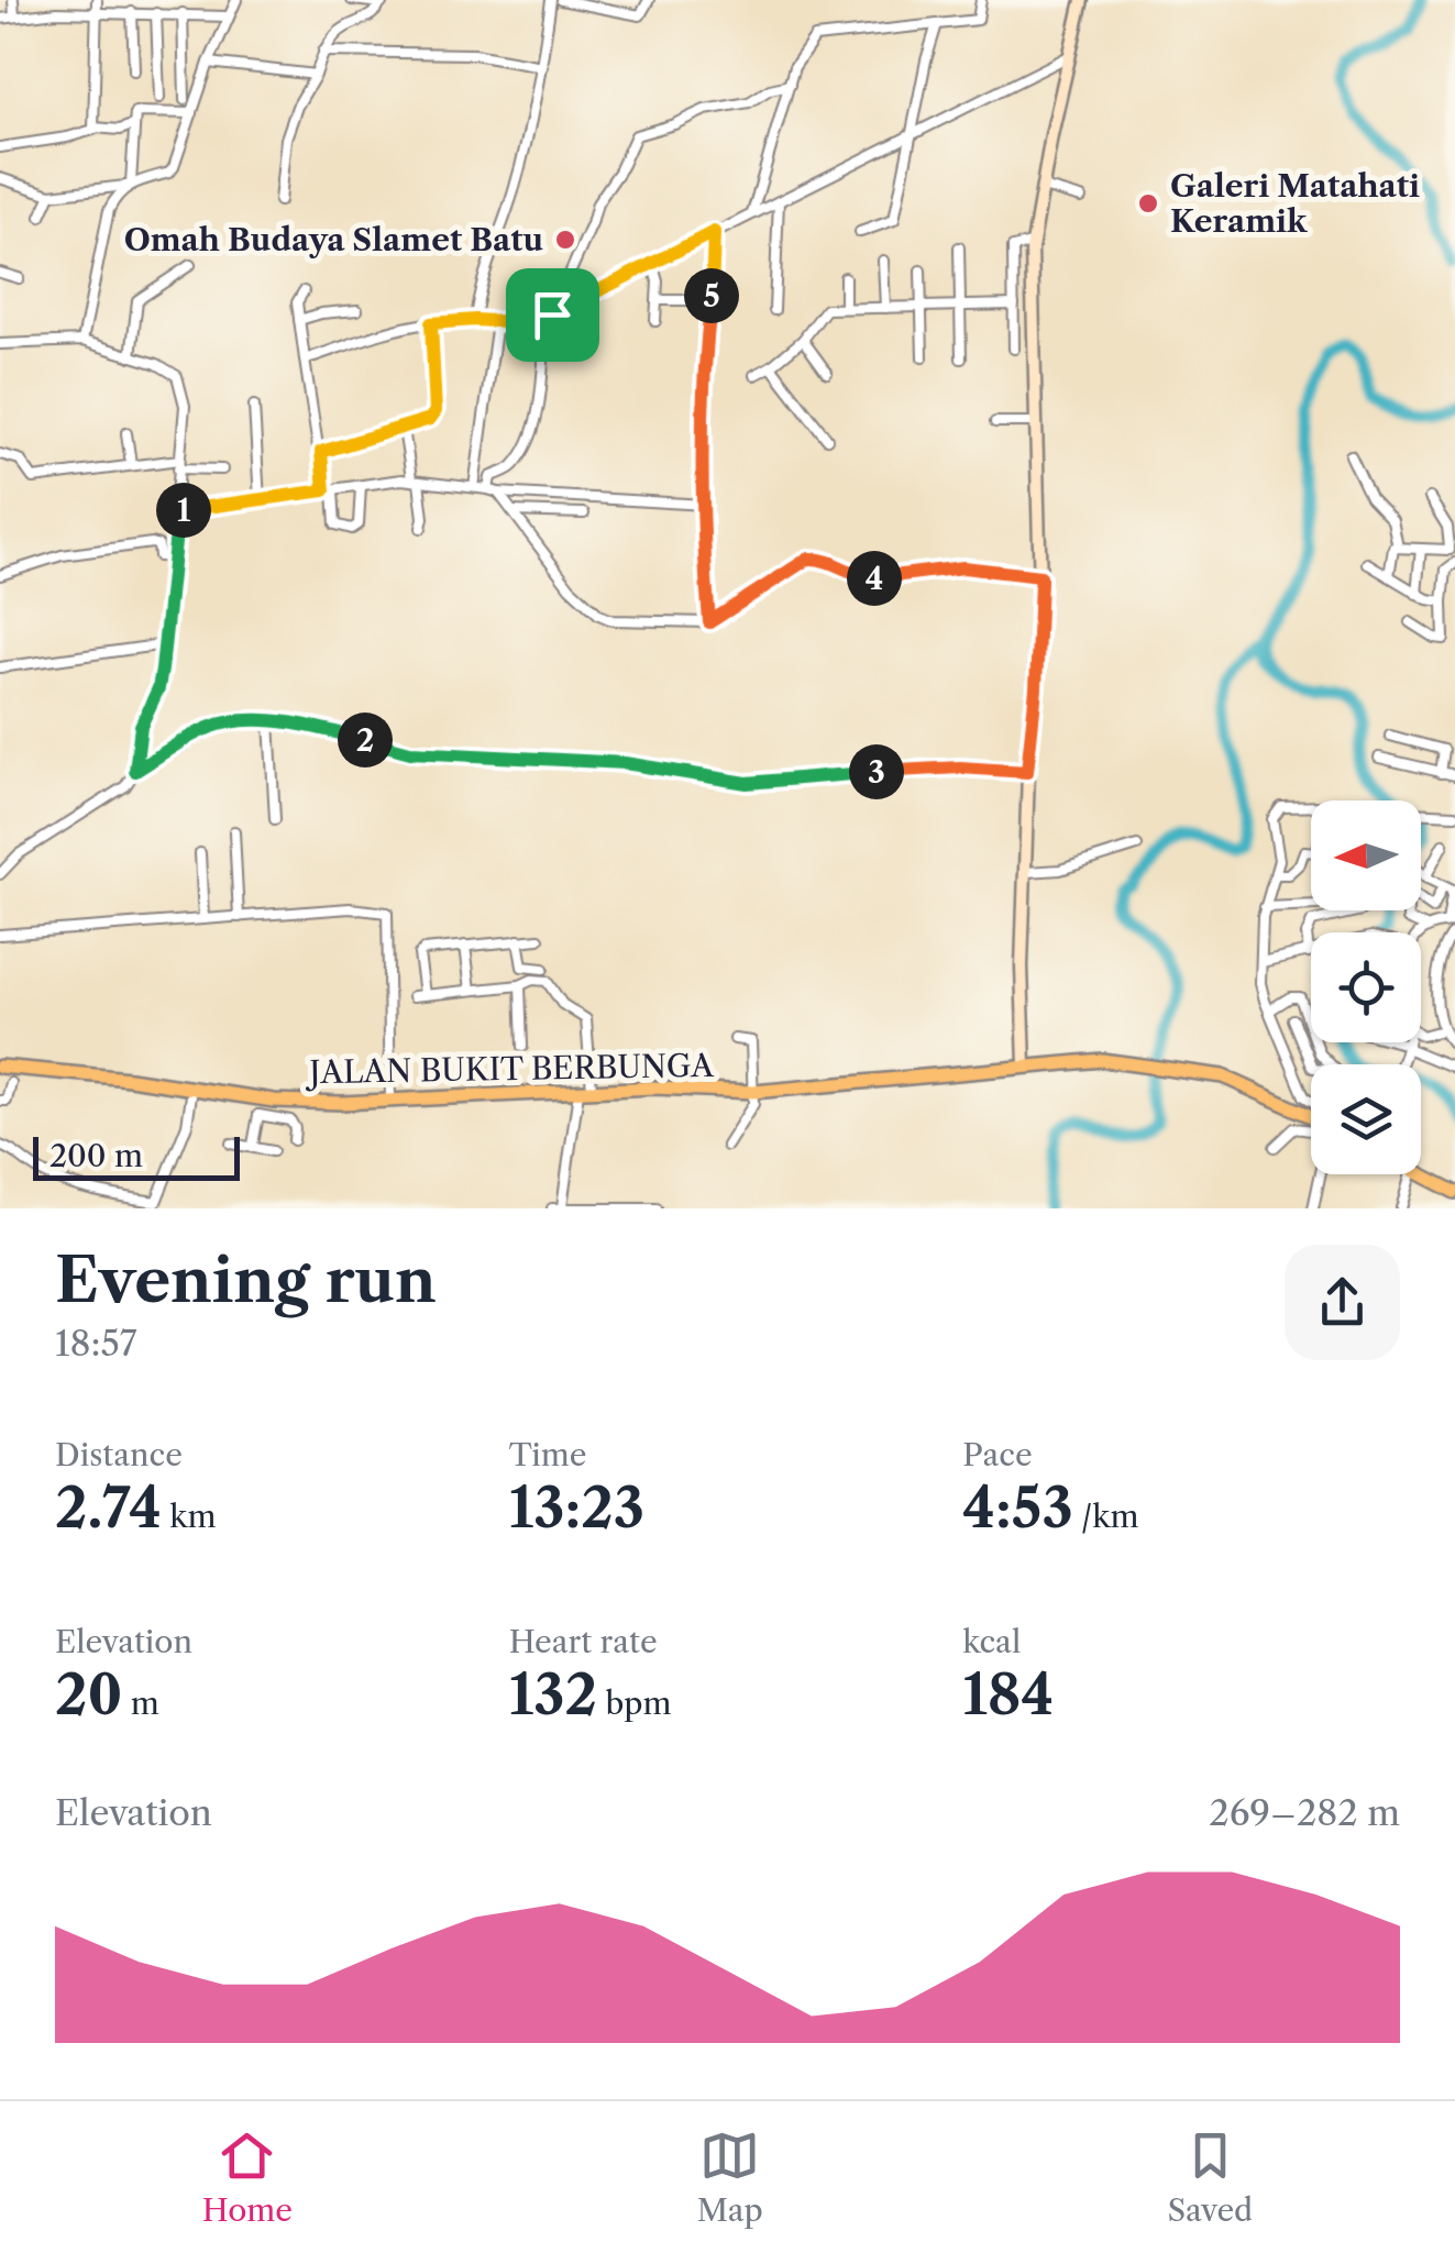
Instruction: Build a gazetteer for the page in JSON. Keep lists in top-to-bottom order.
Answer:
{
  "streets": {
    "main road": ["JALAN BUKIT BERBUNGA"]
  },
  "places": ["Galeri Matahati Keramik", "Omah Budaya Slamet Batu"],
  "scale_bar": "200 m",
  "north": "left",
  "page": {
    "pins": [
      "5",
      "1",
      "4",
      "2",
      "3"
    ],
    "scale": "200 m",
    "heading": ["Evening run", "18:57"],
    "stats": [
      ["Distance", "2.74 km"],
      ["Time", "13:23"],
      ["Pace", "4:53 /km"],
      ["Elevation", "20 m"],
      ["Heart rate", "132 bpm"],
      ["kcal", "184"]
    ],
    "chart": ["Elevation", "269–282 m"],
    "tabs": ["Home", "Map", "Saved"]
  }
}
